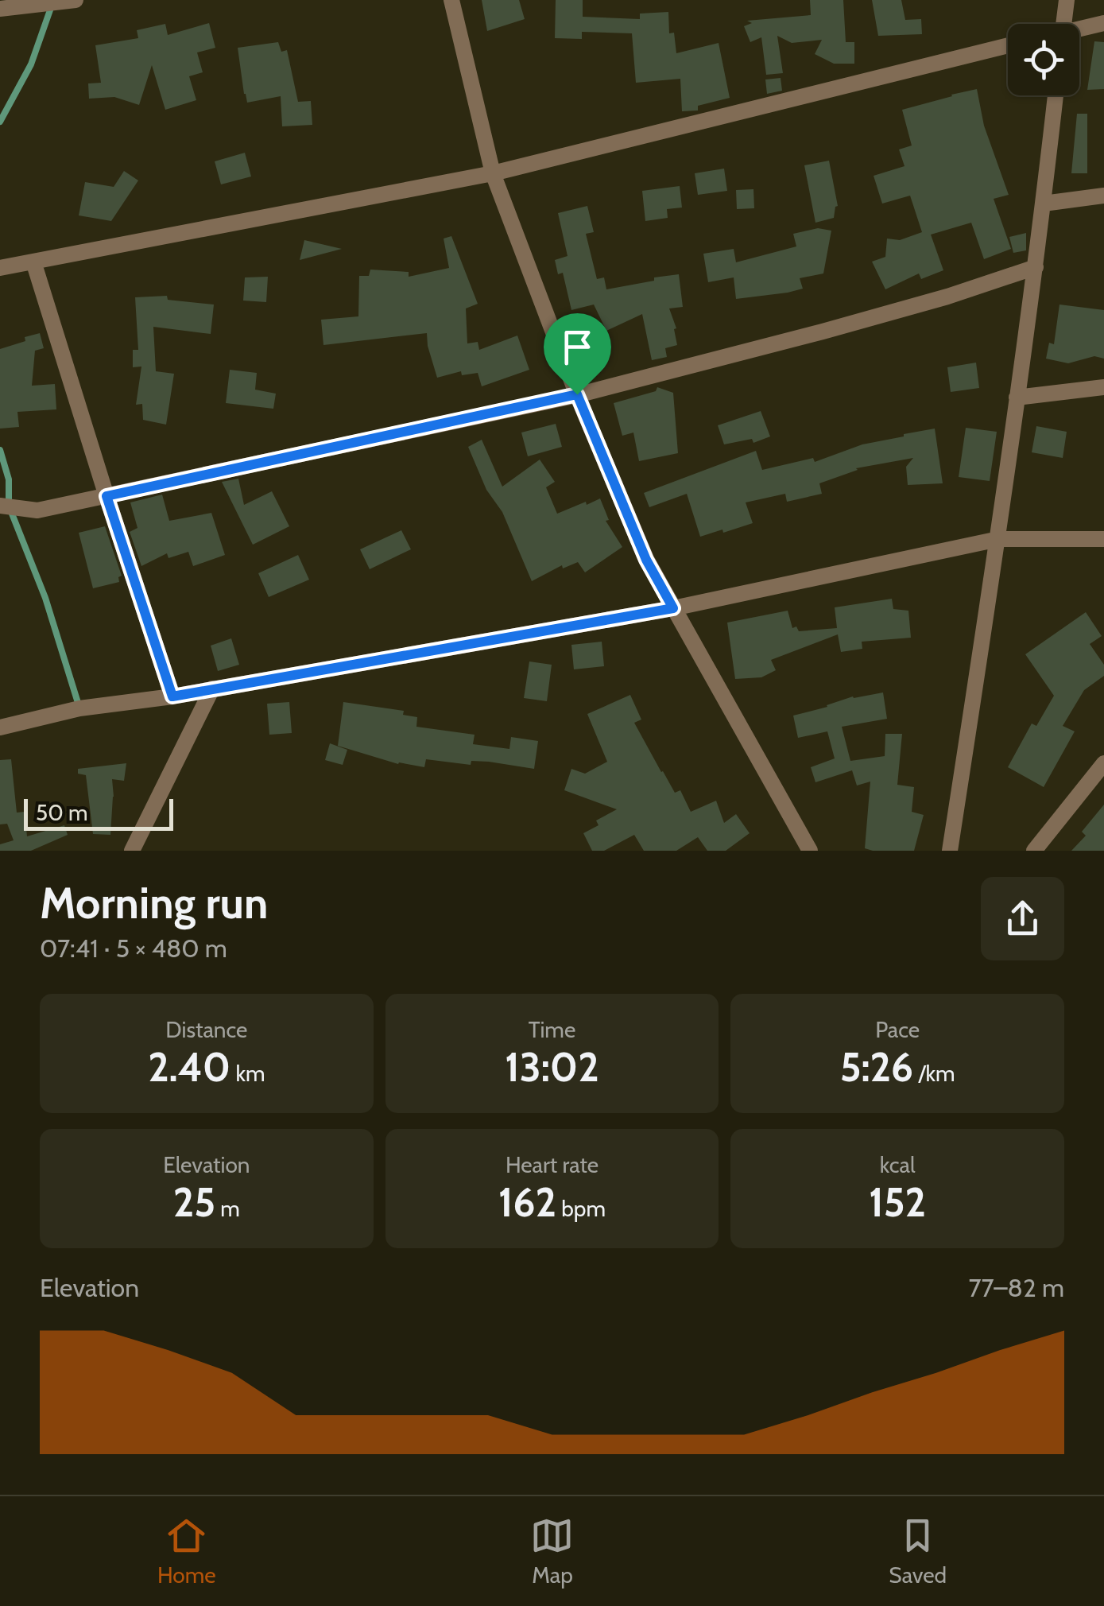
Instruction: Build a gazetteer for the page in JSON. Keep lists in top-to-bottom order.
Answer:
{
  "scale_bar": "50 m",
  "page": {
    "scale": "50 m",
    "heading": ["Morning run", "07:41 · 5 × 480 m"],
    "stats": [
      ["Distance", "2.40 km"],
      ["Time", "13:02"],
      ["Pace", "5:26 /km"],
      ["Elevation", "25 m"],
      ["Heart rate", "162 bpm"],
      ["kcal", "152"]
    ],
    "chart": ["Elevation", "77–82 m"],
    "tabs": ["Home", "Map", "Saved"]
  }
}
